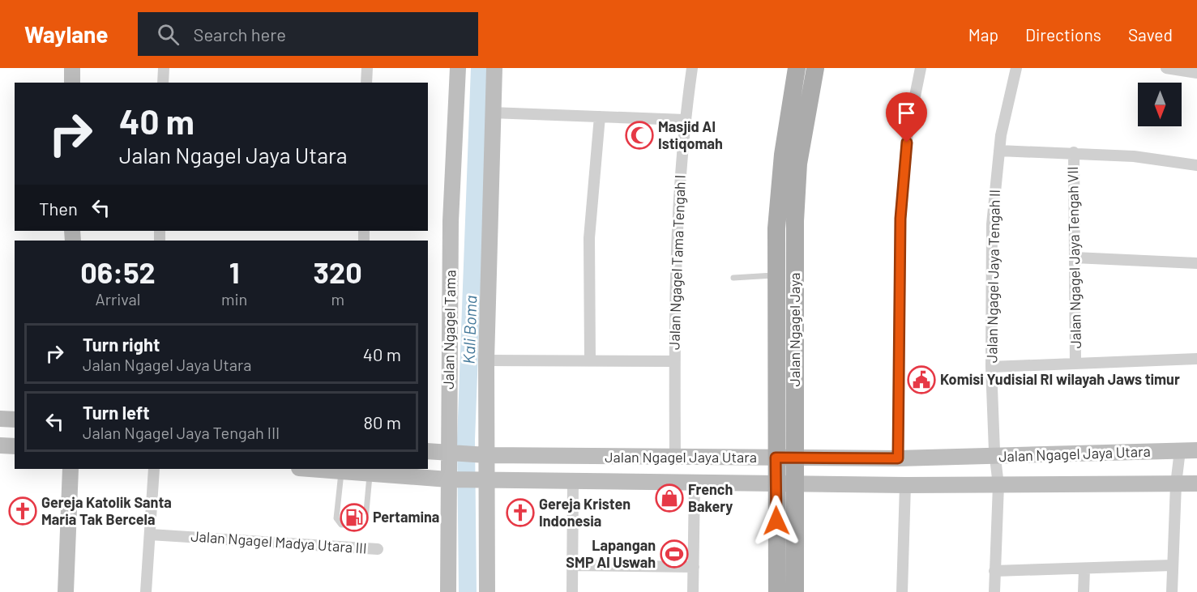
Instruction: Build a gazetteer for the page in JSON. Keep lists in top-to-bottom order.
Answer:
{
  "streets": {
    "main road": ["Jalan Ngagel Jaya"],
    "street": [
      "Jalan Ngagel Jaya Tengah VII",
      "Jalan Ngagel Tama Tengah I",
      "Jalan Ngagel Jaya Tengah II",
      "Jalan Ngagel Tama",
      "Jalan Ngagel Jaya Utara",
      "Jalan Ngagel Madya Utara III"
    ]
  },
  "crossings": [
    ["Jalan Ngagel Tama Tengah I", "Jalan Ngagel Jaya Utara"],
    ["Jalan Ngagel Jaya Tengah II", "Jalan Ngagel Jaya Utara"],
    ["Jalan Ngagel Tama", "Jalan Ngagel Jaya Utara"],
    ["Jalan Ngagel Jaya", "Jalan Ngagel Jaya Utara"]
  ],
  "water": ["Kali Boma"],
  "places": {
    "mosque": ["Masjid Al Istiqomah"],
    "public building": ["Komisi Yudisial RI wilayah Jaws timur"],
    "shop": ["French Bakery"],
    "church": ["Gereja Katolik Santa Maria Tak Bercela", "Gereja Kristen Indonesia"],
    "fuel station": ["Pertamina"],
    "sports": ["Lapangan SMP Al Uswah"]
  },
  "north": "bottom",
  "page": {
    "header": "Waylane",
    "search": "Search here",
    "nav": ["Map", "Directions", "Saved"],
    "turn": ["40 m", "Jalan Ngagel Jaya Utara"],
    "then": "Then",
    "eta": [
      "06:52",
      "Arrival",
      "1",
      "min",
      "320",
      "m"
    ],
    "list": [
      {
        "name": "Turn right",
        "note": "Jalan Ngagel Jaya Utara",
        "value": "40 m"
      },
      {
        "name": "Turn left",
        "note": "Jalan Ngagel Jaya Tengah III",
        "value": "80 m"
      }
    ]
  }
}
